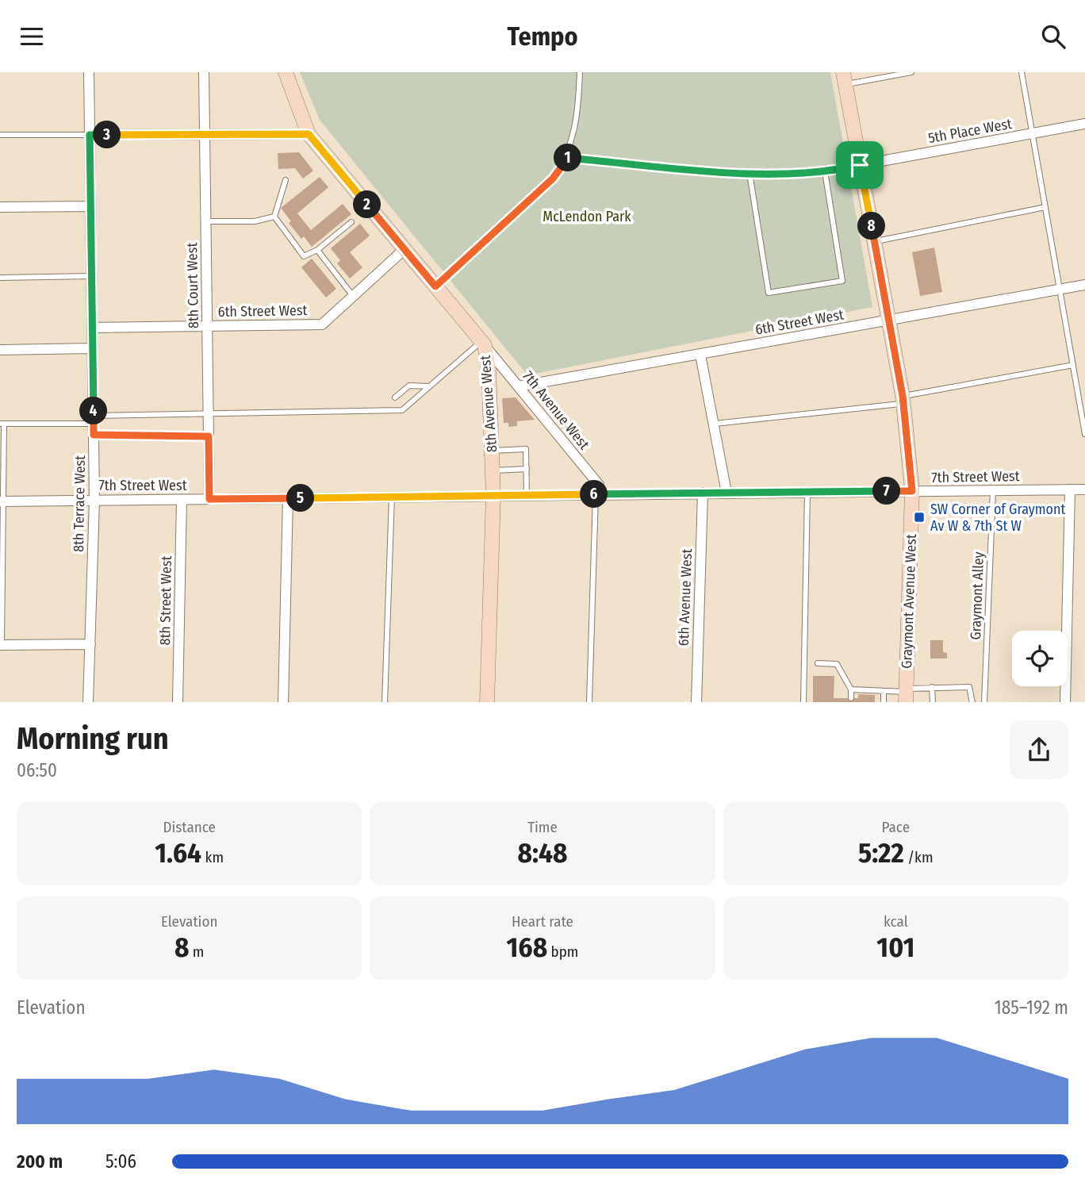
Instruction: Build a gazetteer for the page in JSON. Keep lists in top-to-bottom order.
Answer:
{
  "streets": {
    "main road": ["8th Avenue West", "Graymont Avenue West"],
    "street": [
      "5th Place West",
      "8th Court West",
      "6th Street West",
      "7th Avenue West",
      "7th Street West",
      "8th Terrace West",
      "6th Avenue West",
      "8th Street West"
    ],
    "lane": ["Graymont Alley"]
  },
  "crossings": [
    ["5th Place West", "Graymont Avenue West"],
    ["8th Court West", "6th Street West"],
    ["8th Court West", "7th Street West"],
    ["6th Street West", "8th Avenue West"],
    ["6th Street West", "7th Avenue West"],
    ["6th Street West", "8th Terrace West"],
    ["6th Street West", "Graymont Avenue West"],
    ["8th Avenue West", "7th Avenue West"],
    ["8th Avenue West", "7th Street West"],
    ["7th Avenue West", "7th Street West"],
    ["7th Street West", "8th Terrace West"],
    ["7th Street West", "Graymont Alley"],
    ["7th Street West", "6th Avenue West"],
    ["7th Street West", "8th Street West"],
    ["7th Street West", "Graymont Avenue West"]
  ],
  "parks": ["McLendon Park"],
  "places": {
    "transit": ["SW Corner of Graymont Av W & 7th St W"]
  },
  "page": {
    "header": "Tempo",
    "pins": [
      "3",
      "1",
      "2",
      "8",
      "4",
      "7",
      "6",
      "5"
    ],
    "heading": ["Morning run", "06:50"],
    "stats": [
      ["Distance", "1.64 km"],
      ["Time", "8:48"],
      ["Pace", "5:22 /km"],
      ["Elevation", "8 m"],
      ["Heart rate", "168 bpm"],
      ["kcal", "101"]
    ],
    "chart": ["Elevation", "185–192 m"],
    "list": [
      {
        "name": "200 m",
        "note": "5:06"
      }
    ]
  }
}
